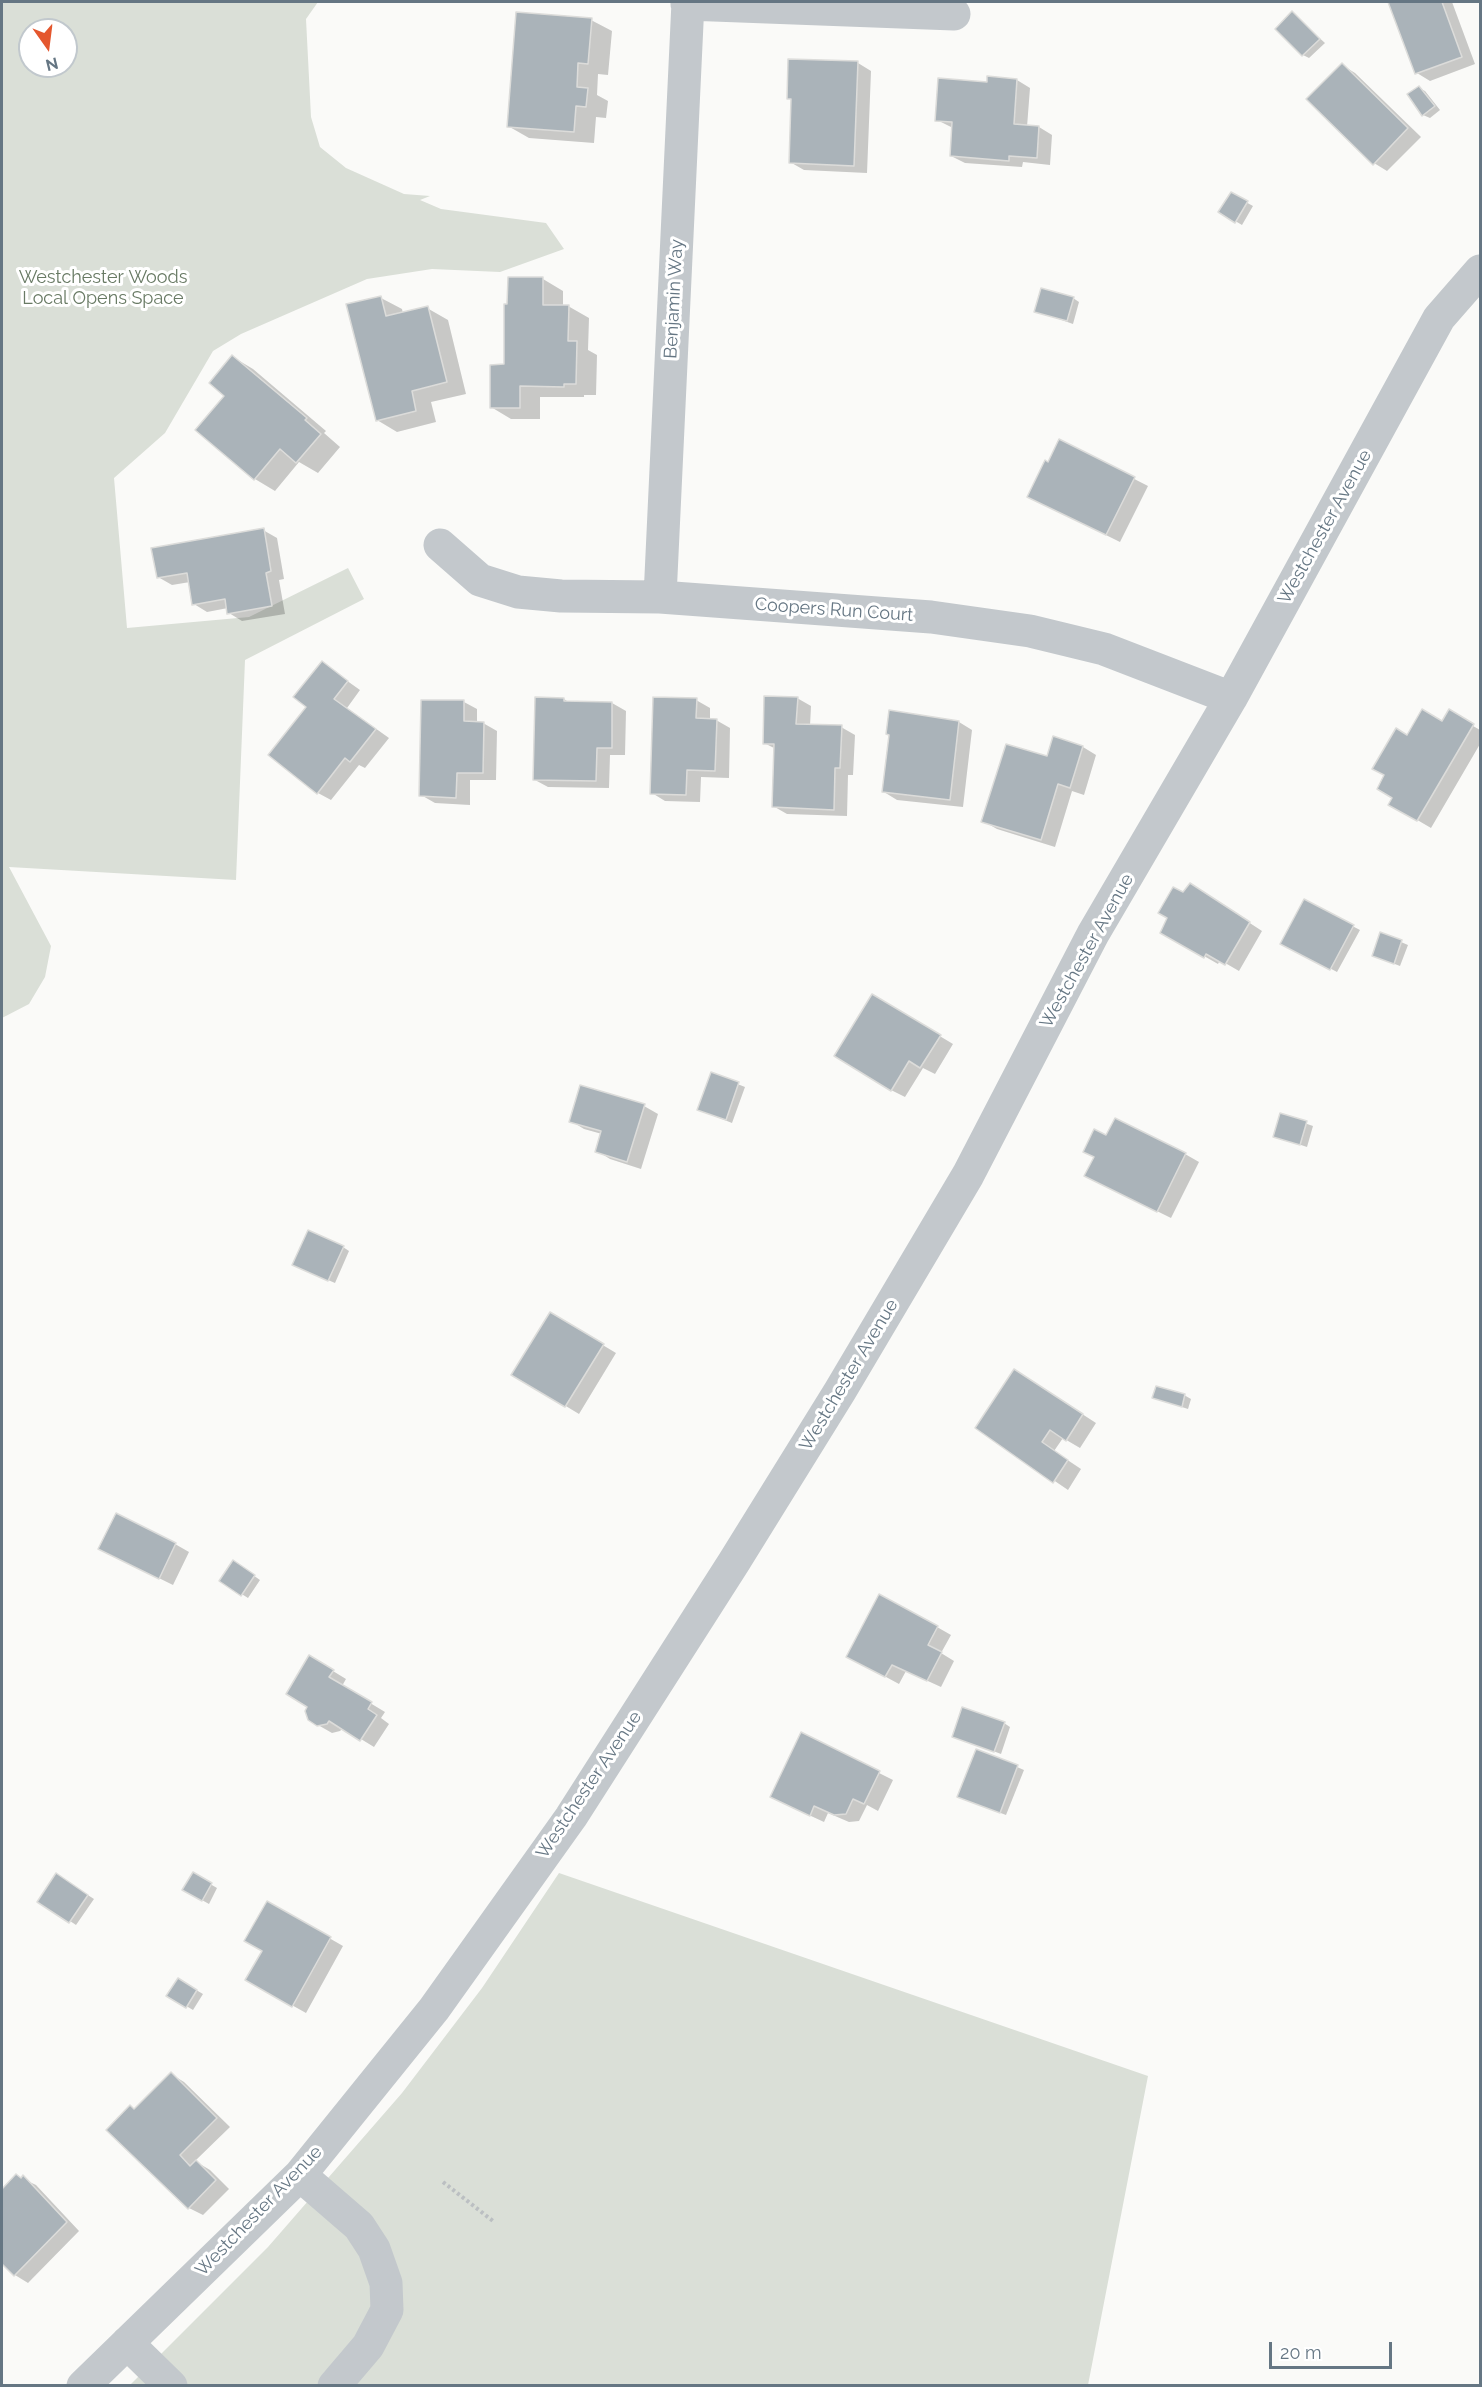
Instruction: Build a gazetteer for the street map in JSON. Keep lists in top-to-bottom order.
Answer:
{
  "streets": {
    "street": ["Benjamin Way", "Westchester Avenue", "Coopers Run Court"]
  },
  "crossings": [
    ["Benjamin Way", "Coopers Run Court"],
    ["Westchester Avenue", "Coopers Run Court"]
  ],
  "parks": ["Westchester Woods Local Opens Space"],
  "scale_bar": "20 m",
  "north": "bottom"
}
